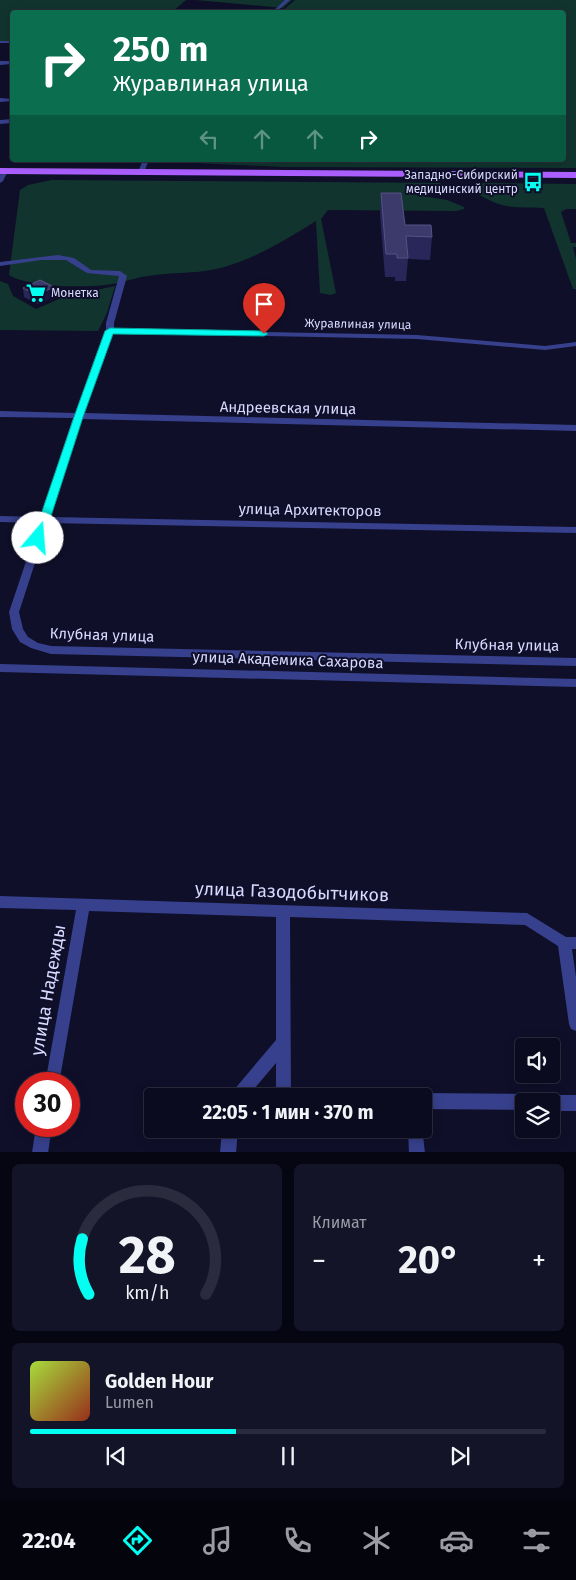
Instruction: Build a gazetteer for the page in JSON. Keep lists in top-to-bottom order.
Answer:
{
  "streets": {
    "street": [
      "Журавлиная улица",
      "Андреевская улица",
      "улица Архитекторов",
      "Клубная улица",
      "улица Академика Сахарова",
      "улица Газодобытчиков",
      "улица Надежды"
    ]
  },
  "crossings": [
    ["Журавлиная улица", "Клубная улица"],
    ["Андреевская улица", "Клубная улица"],
    ["улица Архитекторов", "Клубная улица"],
    ["улица Газодобытчиков", "улица Надежды"]
  ],
  "places": {
    "bus stop": ["Западно-Сибирский медицинский центр"],
    "supermarket": ["Монетка"]
  },
  "page": {
    "turn": ["250 m", "Журавлиная улица"],
    "limit": "30",
    "trip": "22:05 · 1 мин · 370 m",
    "tile": "Климат",
    "heat": ["−", "20°", "+"],
    "song": ["Golden Hour", "Lumen"],
    "tabs": "22:04",
    "gauge": ["28", "km/h"]
  }
}
